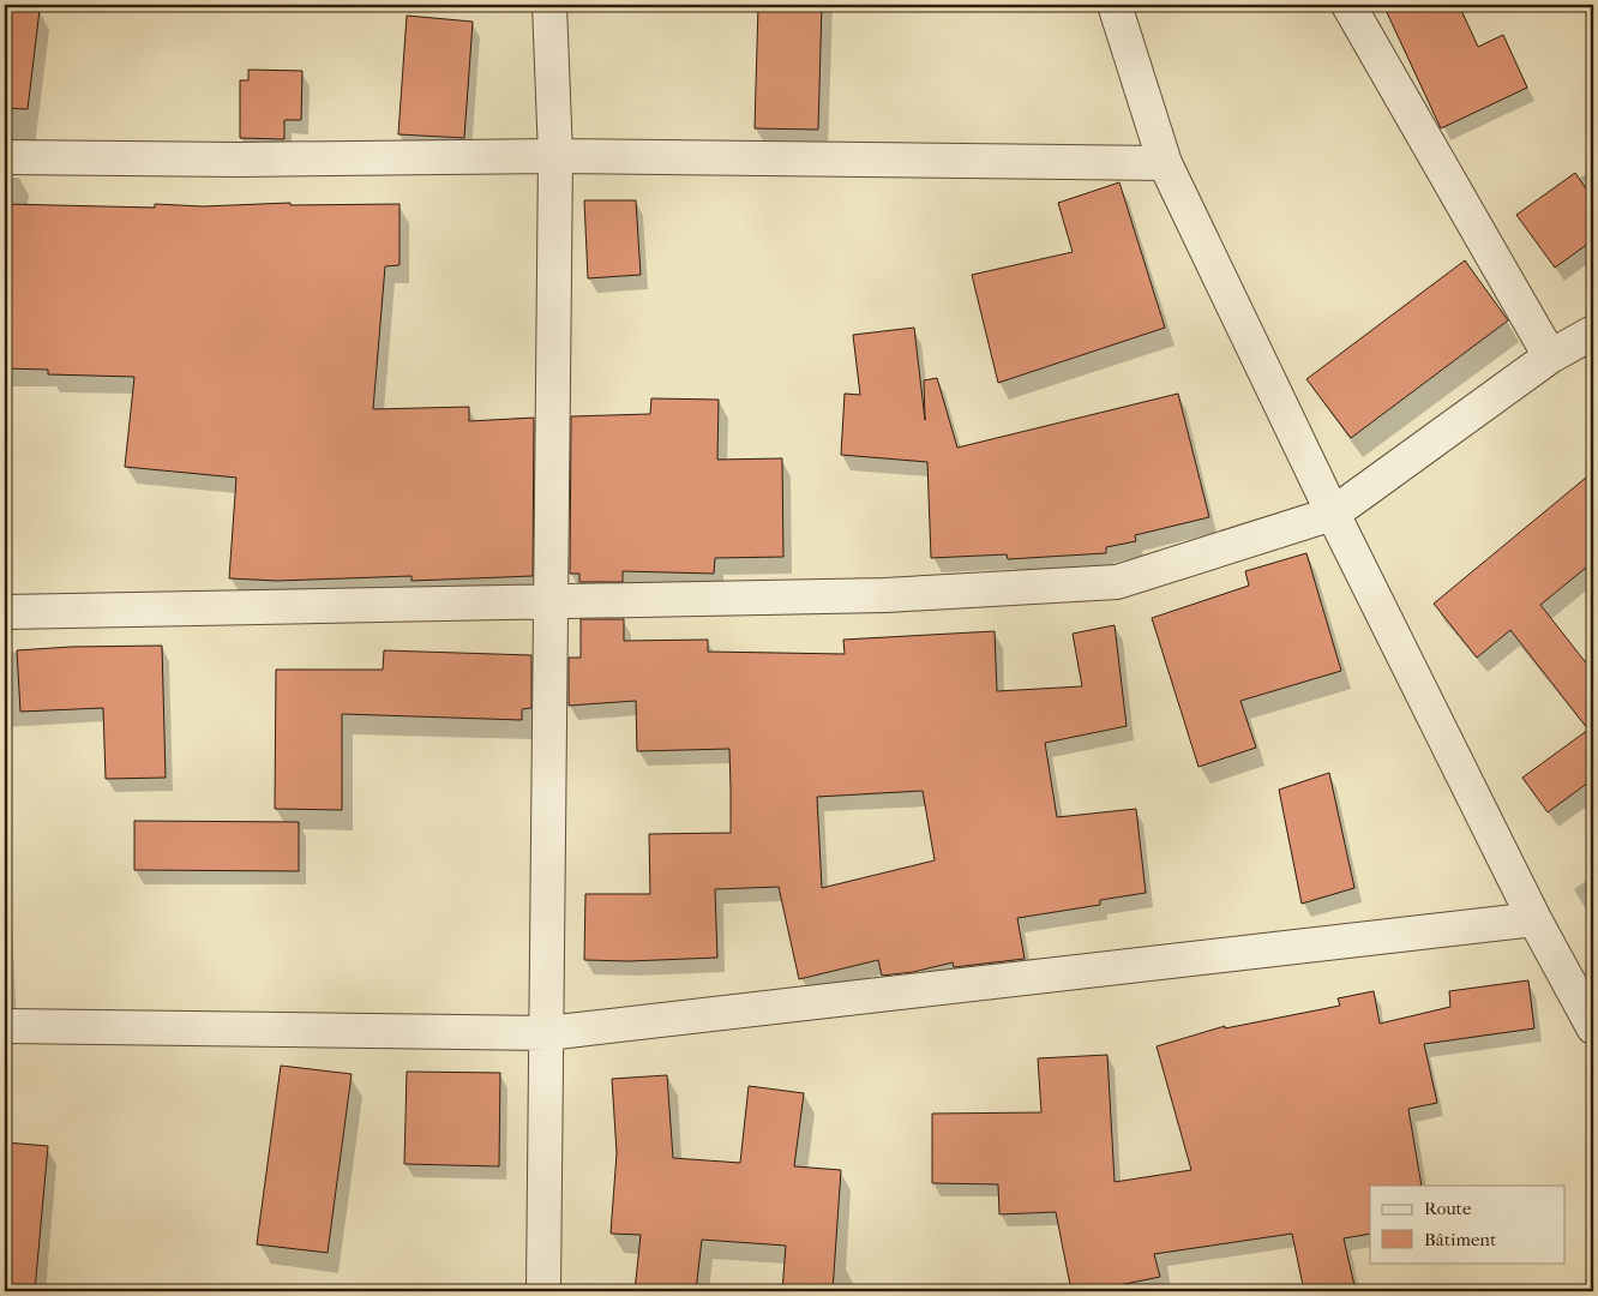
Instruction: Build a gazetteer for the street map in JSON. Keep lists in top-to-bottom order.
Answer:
{
  "legend": ["Route", "Bâtiment"]
}
